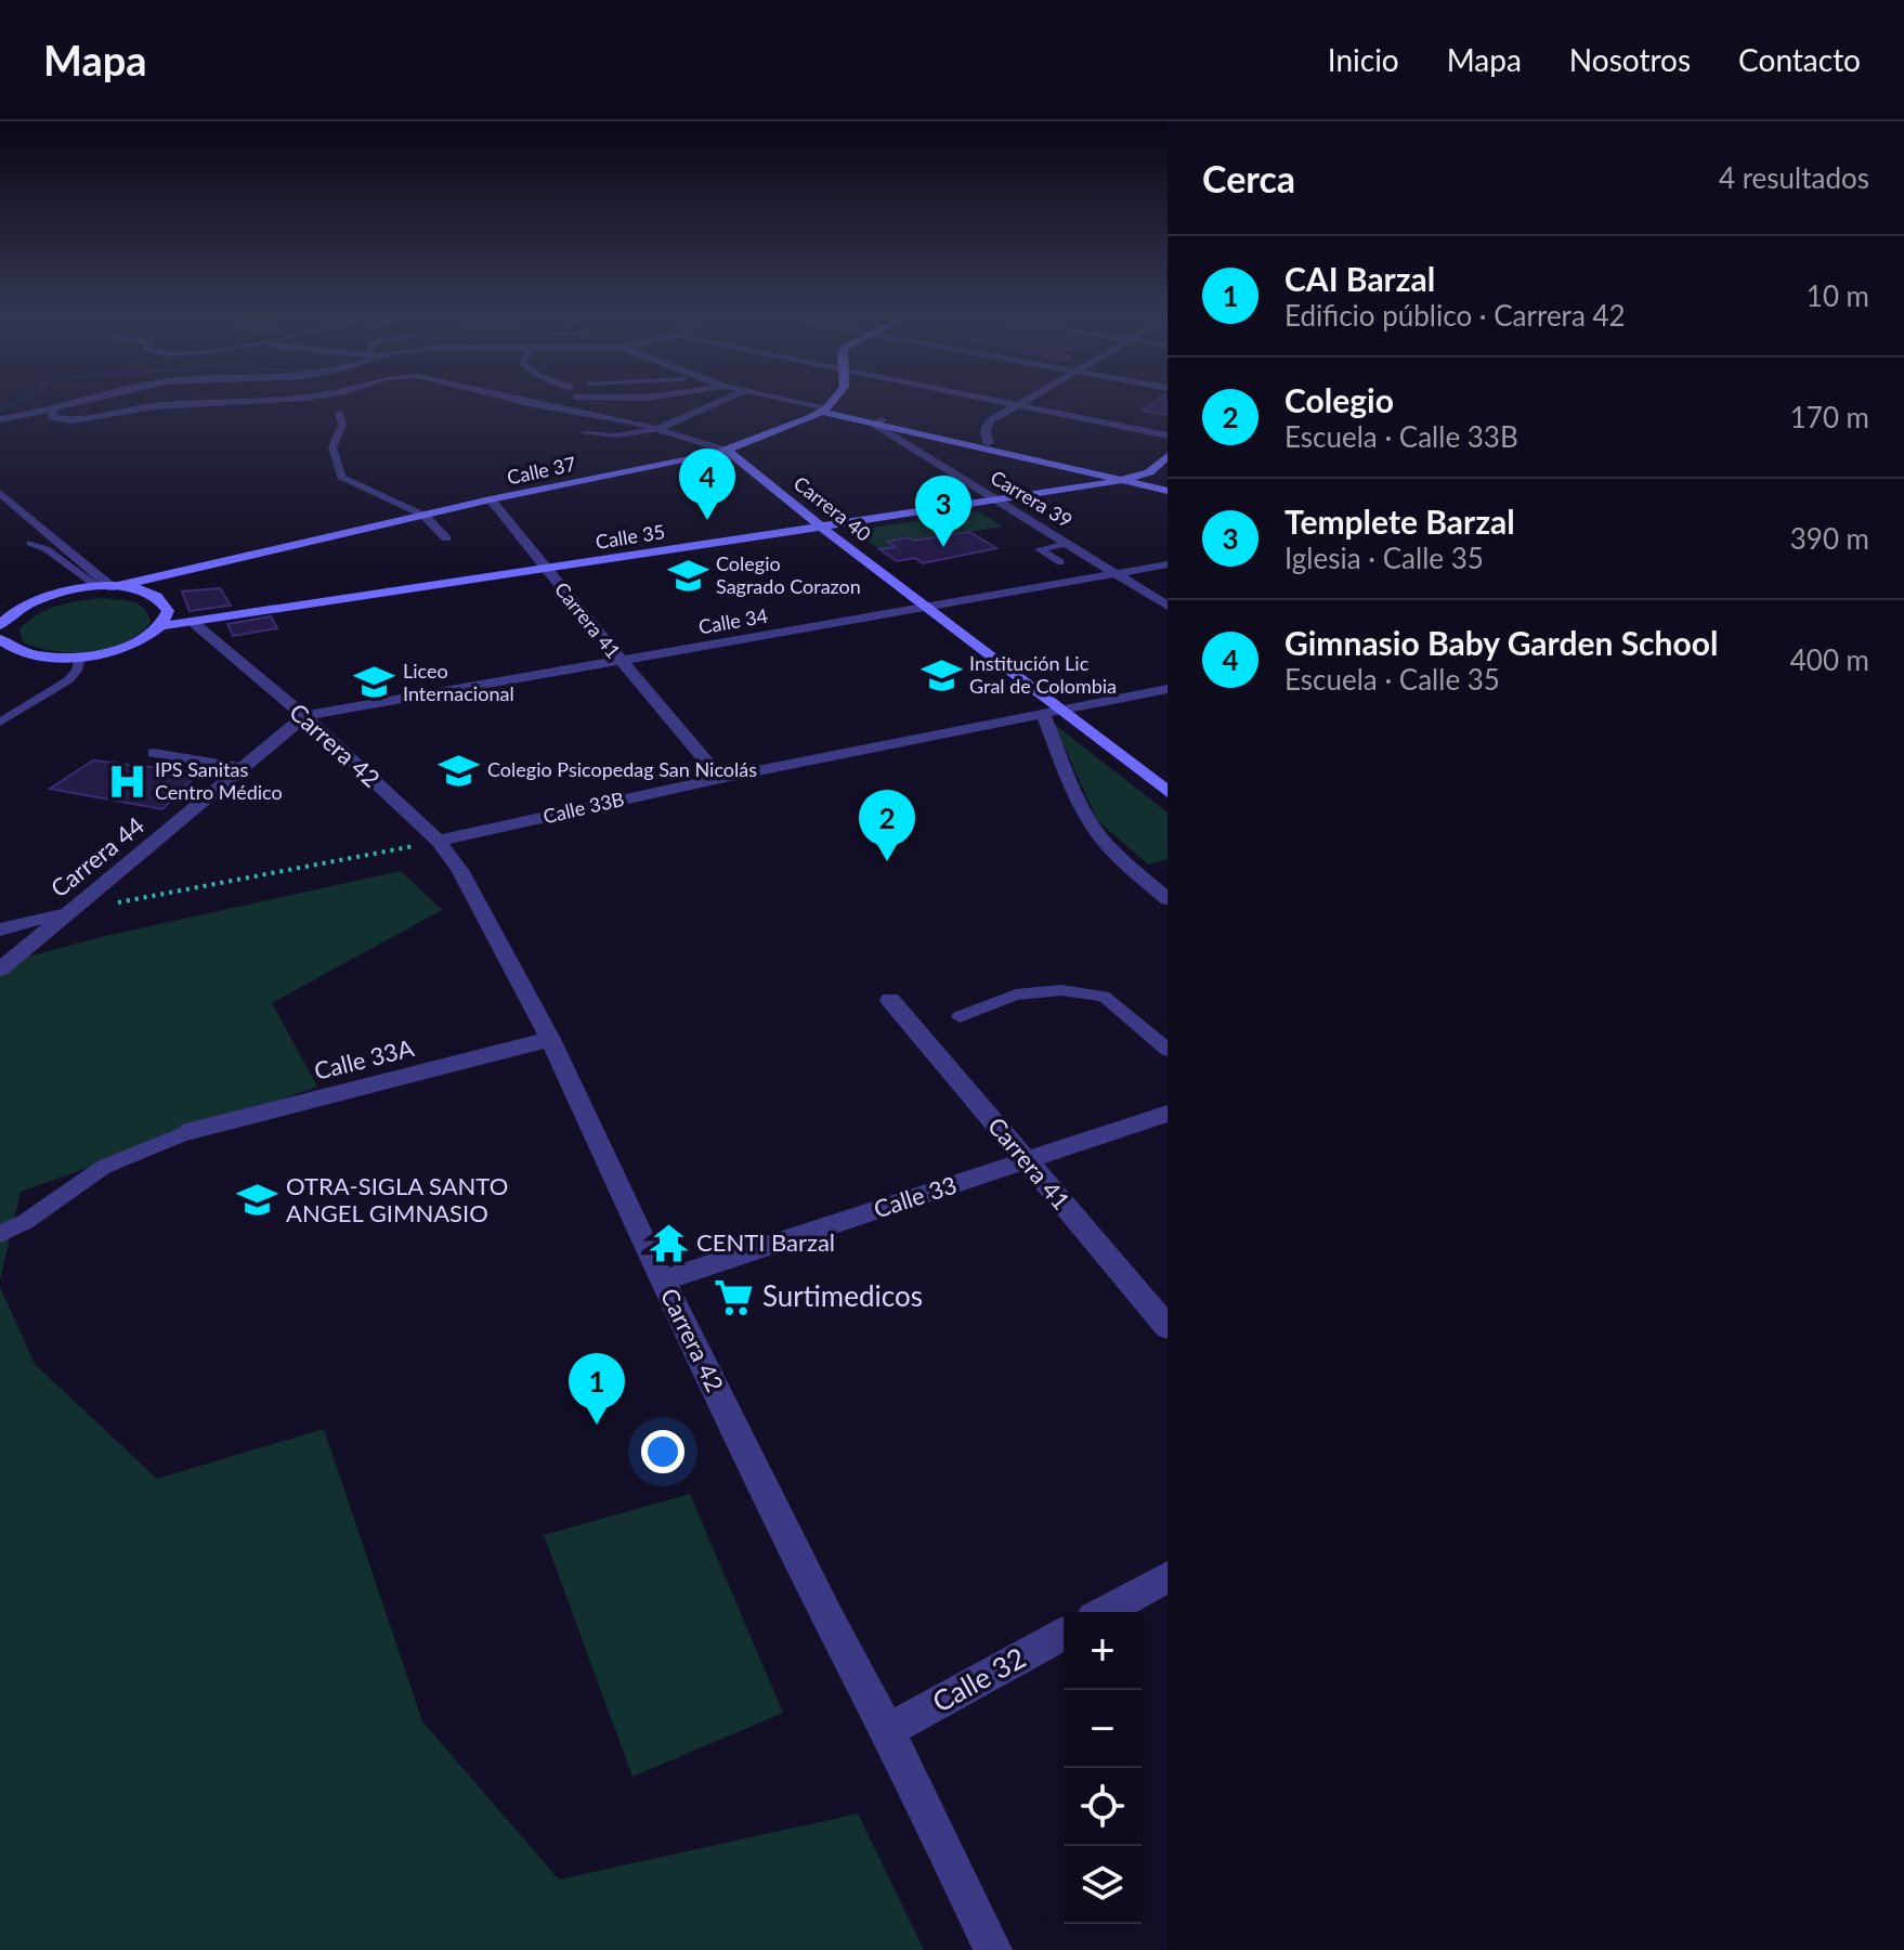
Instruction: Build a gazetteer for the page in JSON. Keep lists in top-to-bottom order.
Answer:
{
  "streets": {
    "street": [
      "Calle 37",
      "Carrera 39",
      "Carrera 40",
      "Calle 35",
      "Carrera 41",
      "Calle 34",
      "Carrera 42",
      "Calle 33B",
      "Carrera 44",
      "Calle 33A",
      "Calle 33",
      "Calle 32"
    ]
  },
  "crossings": [
    ["Calle 37", "Carrera 40"],
    ["Calle 37", "Carrera 41"],
    ["Carrera 39", "Calle 35"],
    ["Carrera 39", "Calle 34"],
    ["Carrera 40", "Calle 35"],
    ["Carrera 40", "Calle 34"],
    ["Carrera 40", "Calle 33B"],
    ["Calle 35", "Carrera 41"],
    ["Calle 35", "Carrera 42"],
    ["Carrera 41", "Calle 34"],
    ["Carrera 41", "Calle 33B"],
    ["Carrera 41", "Calle 33"],
    ["Calle 34", "Carrera 42"],
    ["Calle 34", "Carrera 44"],
    ["Carrera 42", "Calle 33B"],
    ["Carrera 42", "Carrera 44"],
    ["Carrera 42", "Calle 33A"],
    ["Carrera 42", "Calle 33"],
    ["Carrera 42", "Calle 32"]
  ],
  "places": {
    "school or university": [
      "Colegio Sagrado Corazon",
      "Institución Lic Gral de Colombia",
      "Liceo Internacional",
      "Colegio Psicopedag San Nicolás",
      "OTRA-SIGLA SANTO ANGEL GIMNASIO"
    ],
    "hospital": ["IPS Sanitas Centro Médico"],
    "temple": ["CENTI Barzal"],
    "supermarket": ["Surtimedicos"]
  },
  "page": {
    "header": "Mapa",
    "nav": [
      "Inicio",
      "Mapa",
      "Nosotros",
      "Contacto"
    ],
    "heading": ["Cerca", "4 resultados"],
    "list": [
      {
        "mark": "1",
        "name": "CAI Barzal",
        "note": "Edificio público · Carrera 42",
        "value": "10 m"
      },
      {
        "mark": "2",
        "name": "Colegio",
        "note": "Escuela · Calle 33B",
        "value": "170 m"
      },
      {
        "mark": "3",
        "name": "Templete Barzal",
        "note": "Iglesia · Calle 35",
        "value": "390 m"
      },
      {
        "mark": "4",
        "name": "Gimnasio Baby Garden School",
        "note": "Escuela · Calle 35",
        "value": "400 m"
      }
    ],
    "pins": [
      "4",
      "3",
      "2",
      "1"
    ],
    "map_buttons": ["+", "−"]
  }
}
